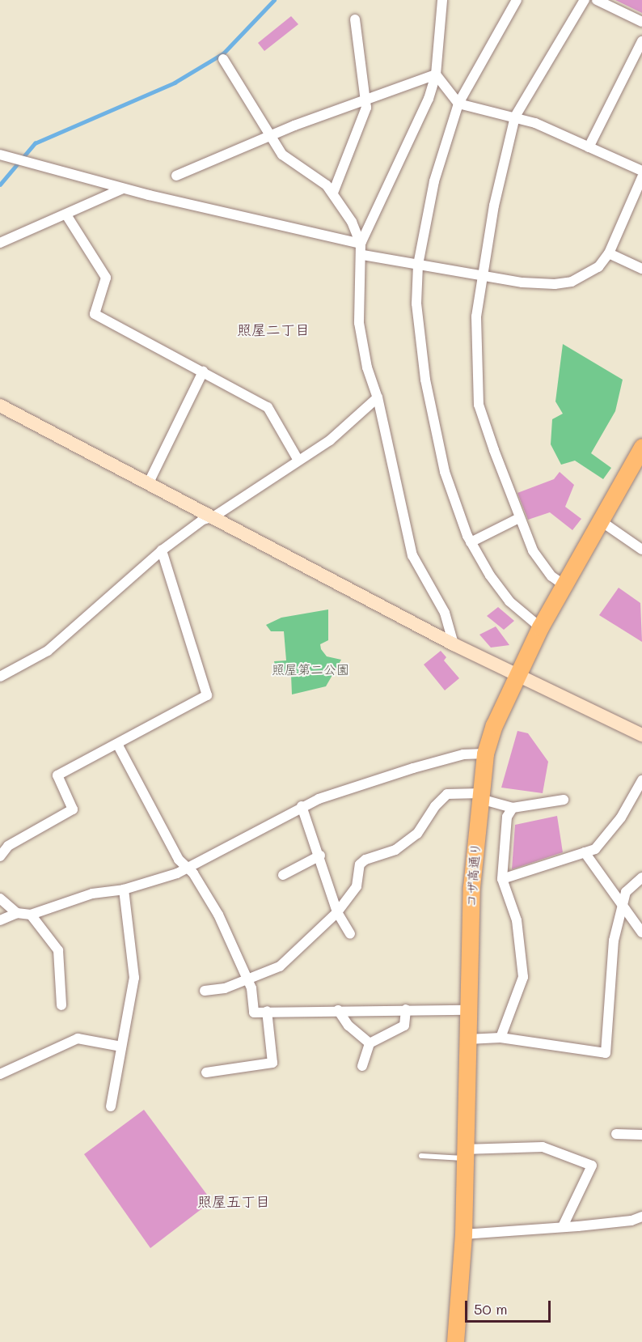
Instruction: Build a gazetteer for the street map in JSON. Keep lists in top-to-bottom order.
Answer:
{
  "streets": {
    "highway": ["コザ高通り"]
  },
  "districts": ["照屋二丁目", "照屋五丁目"],
  "parks": ["照屋第二公園"],
  "scale_bar": "50 m"
}
